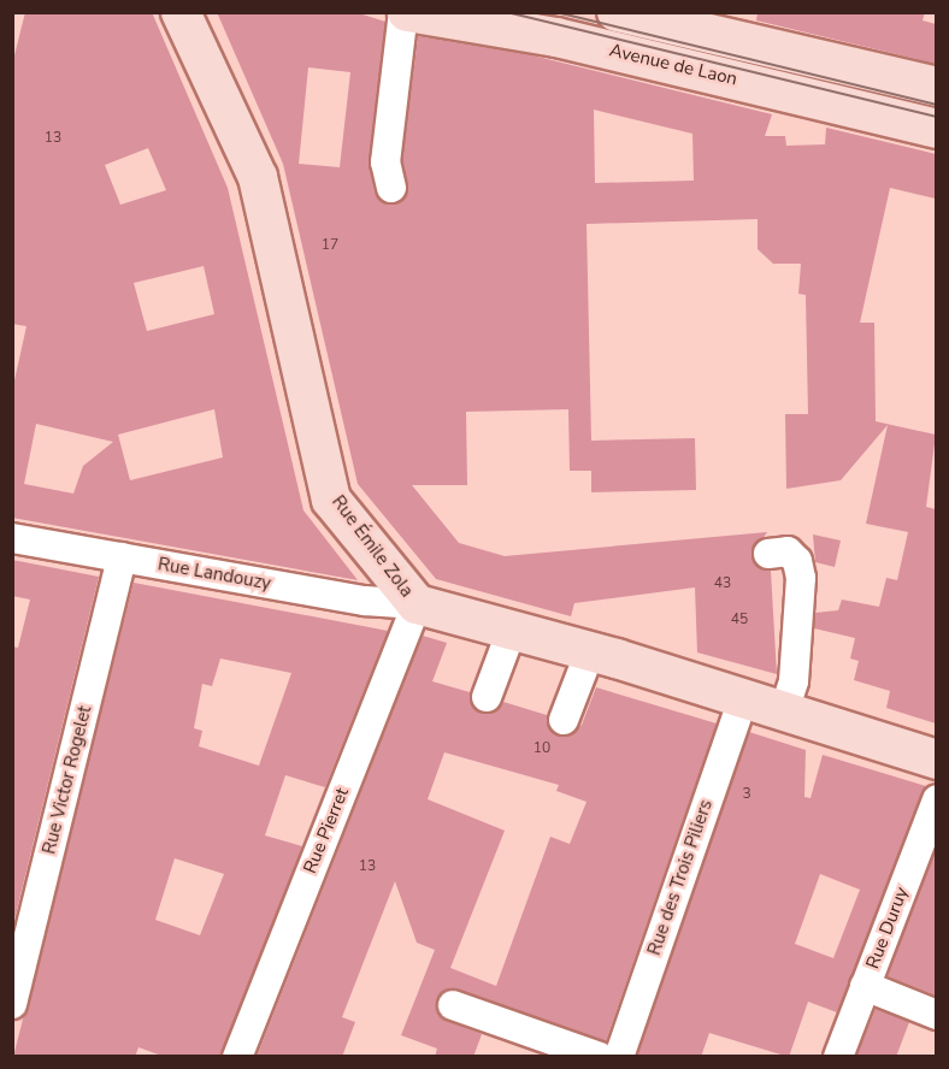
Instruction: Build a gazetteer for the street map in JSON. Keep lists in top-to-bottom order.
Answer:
{
  "streets": {
    "main road": ["Avenue de Laon", "Rue Émile Zola"],
    "street": [
      "Rue Landouzy",
      "Rue Victor Rogelet",
      "Rue Pierret",
      "Rue des Trois Piliers",
      "Rue Duruy"
    ]
  },
  "crossings": [
    ["Rue Émile Zola", "Rue Landouzy"],
    ["Rue Émile Zola", "Rue Pierret"],
    ["Rue Émile Zola", "Rue des Trois Piliers"],
    ["Rue Landouzy", "Rue Victor Rogelet"],
    ["Rue Landouzy", "Rue Pierret"]
  ],
  "house_numbers": [
    "13",
    "17",
    "43",
    "45",
    "10",
    "3",
    "13"
  ]
}
